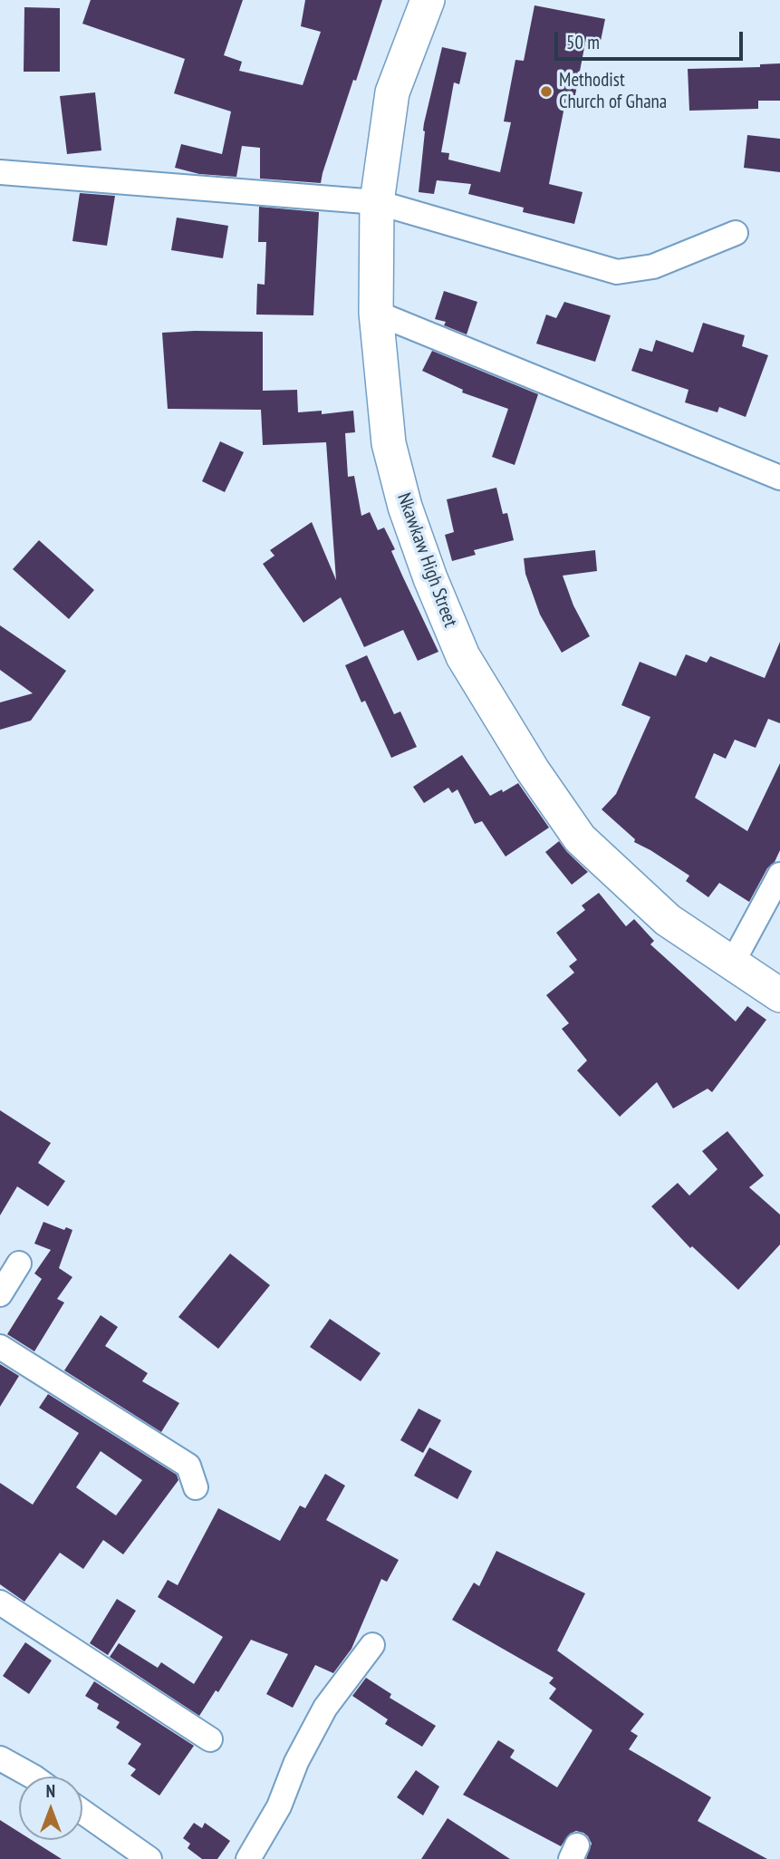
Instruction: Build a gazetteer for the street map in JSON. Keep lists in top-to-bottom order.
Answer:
{
  "streets": {
    "main road": ["Nkawkaw High Street"]
  },
  "places": ["Methodist Church of Ghana"],
  "scale_bar": "50 m",
  "north": "top"
}
